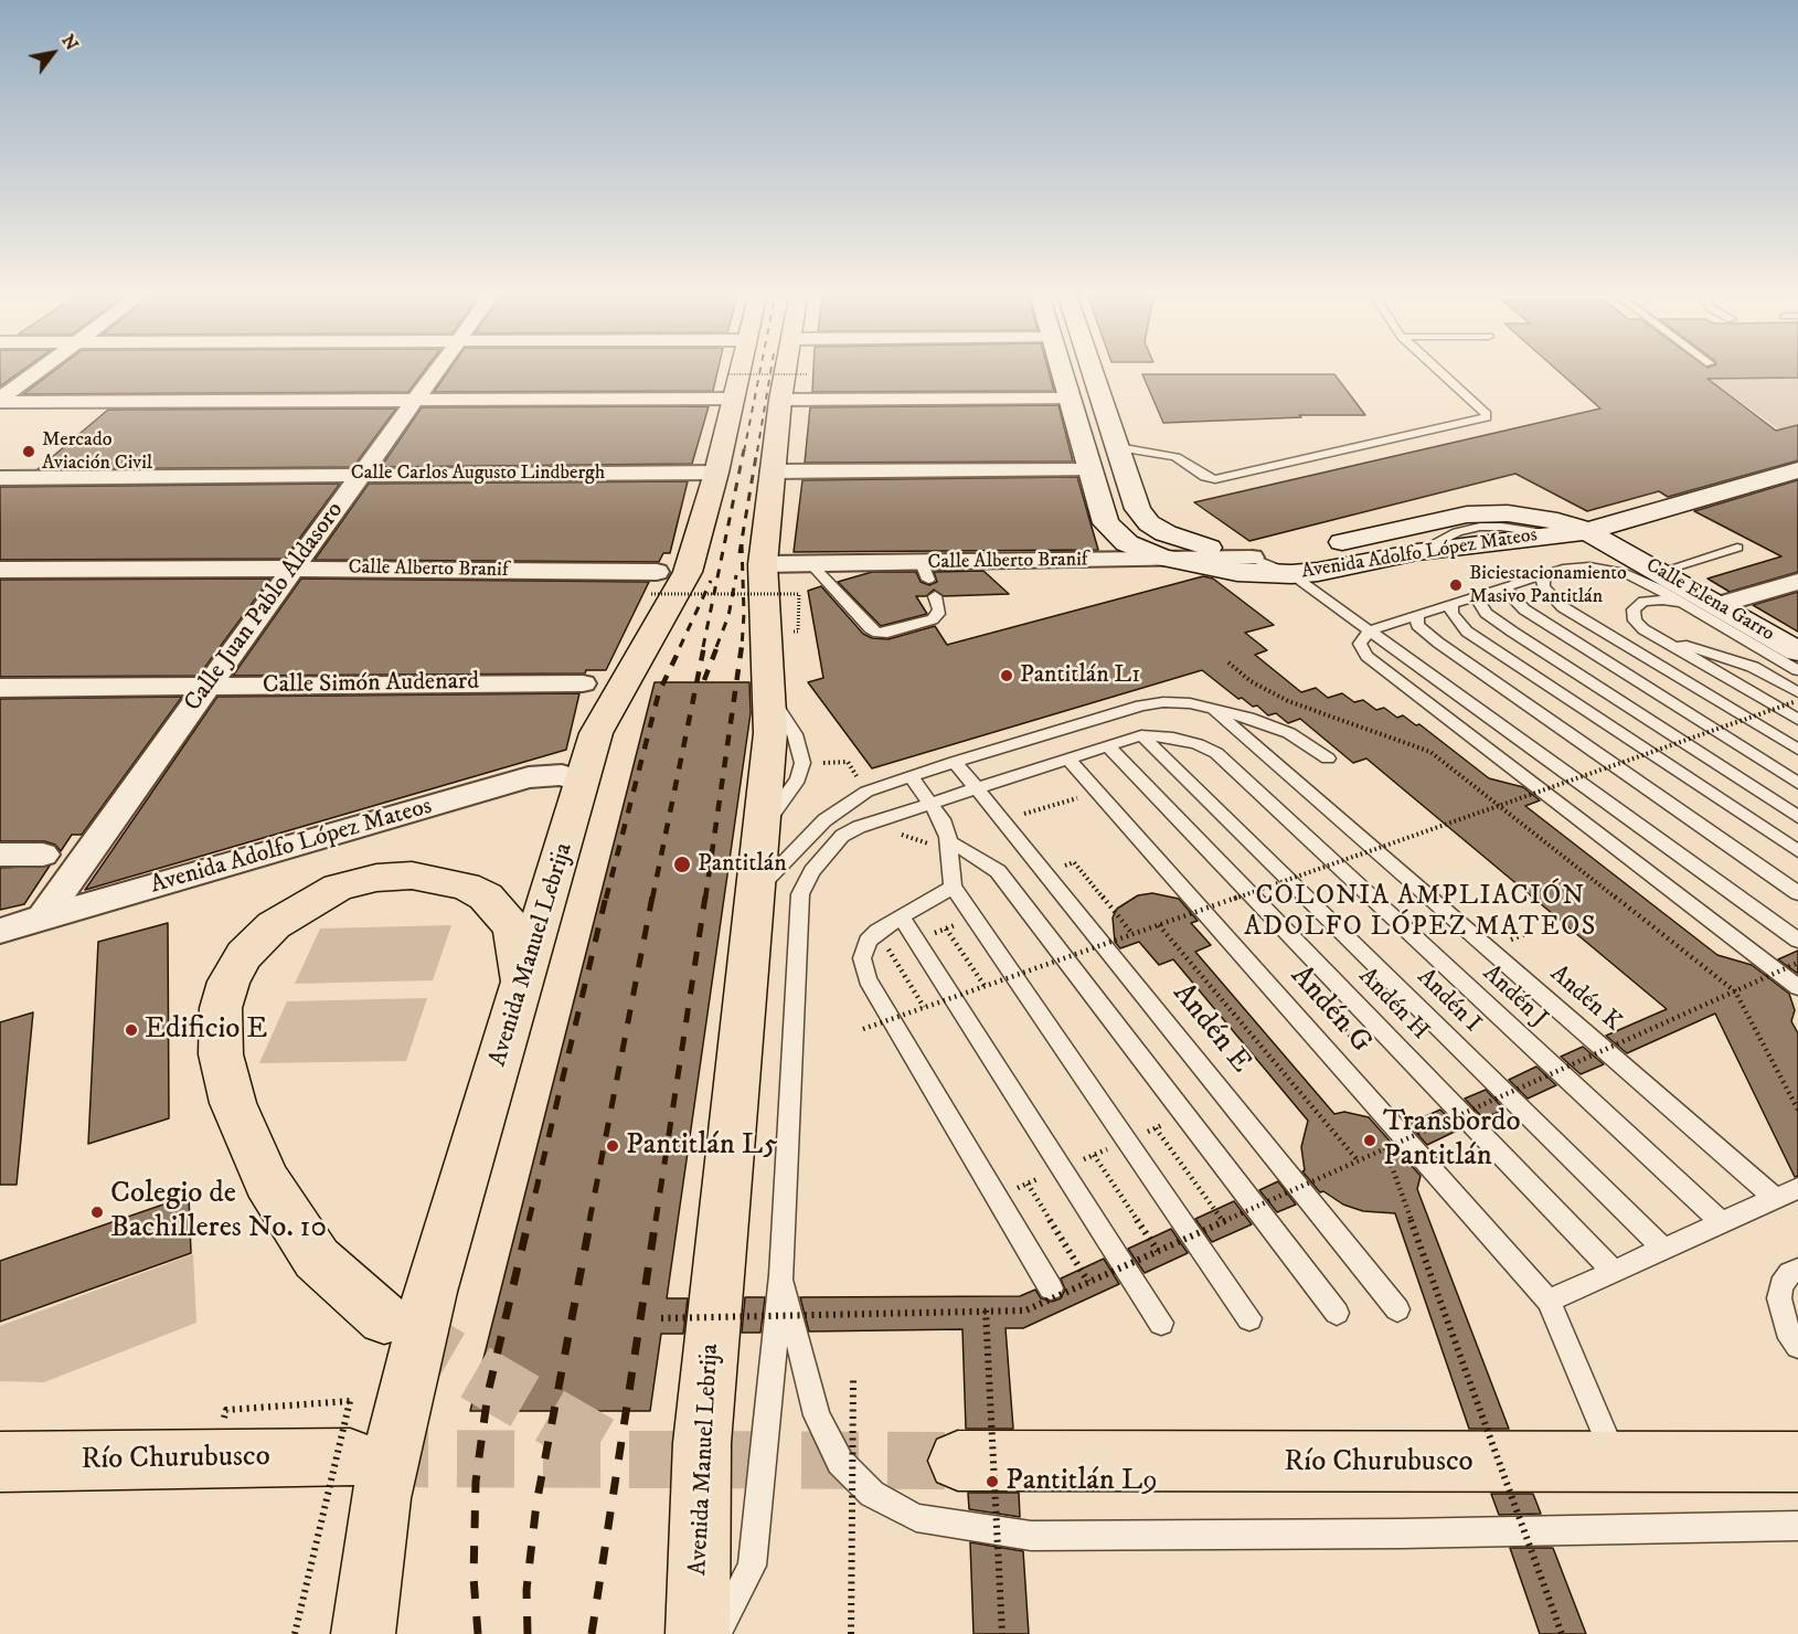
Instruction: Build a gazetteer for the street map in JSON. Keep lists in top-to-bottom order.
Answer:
{
  "streets": {
    "main road": ["Avenida Manuel Lebrija", "Río Churubusco"],
    "street": [
      "Calle Carlos Augusto Lindbergh",
      "Avenida Adolfo López Mateos",
      "Calle Alberto Branif",
      "Calle Elena Garro",
      "Calle Juan Pablo Aldasoro",
      "Calle Simón Audenard"
    ],
    "lane": [
      "Andén J",
      "Andén K",
      "Andén I",
      "Andén H",
      "Andén G",
      "Andén E"
    ]
  },
  "crossings": [
    ["Calle Carlos Augusto Lindbergh", "Calle Juan Pablo Aldasoro"],
    ["Calle Carlos Augusto Lindbergh", "Avenida Manuel Lebrija"],
    ["Avenida Adolfo López Mateos", "Calle Alberto Branif"],
    ["Avenida Adolfo López Mateos", "Calle Elena Garro"],
    ["Avenida Adolfo López Mateos", "Calle Juan Pablo Aldasoro"],
    ["Avenida Adolfo López Mateos", "Avenida Manuel Lebrija"],
    ["Calle Alberto Branif", "Calle Juan Pablo Aldasoro"],
    ["Calle Alberto Branif", "Avenida Manuel Lebrija"],
    ["Calle Juan Pablo Aldasoro", "Calle Simón Audenard"],
    ["Andén J", "Andén I"],
    ["Andén G", "Río Churubusco"]
  ],
  "districts": ["COLONIA AMPLIACIÓN ADOLFO LÓPEZ MATEOS"],
  "places": [
    "Mercado Aviación Civil",
    "Biciestacionamiento Masivo Pantitlán",
    "Pantitlán L1",
    "Pantitlán",
    "Edificio E",
    "Transbordo Pantitlán",
    "Pantitlán L5",
    "Colegio de Bachilleres No. 10",
    "Pantitlán L9"
  ],
  "north": "top right"
}
